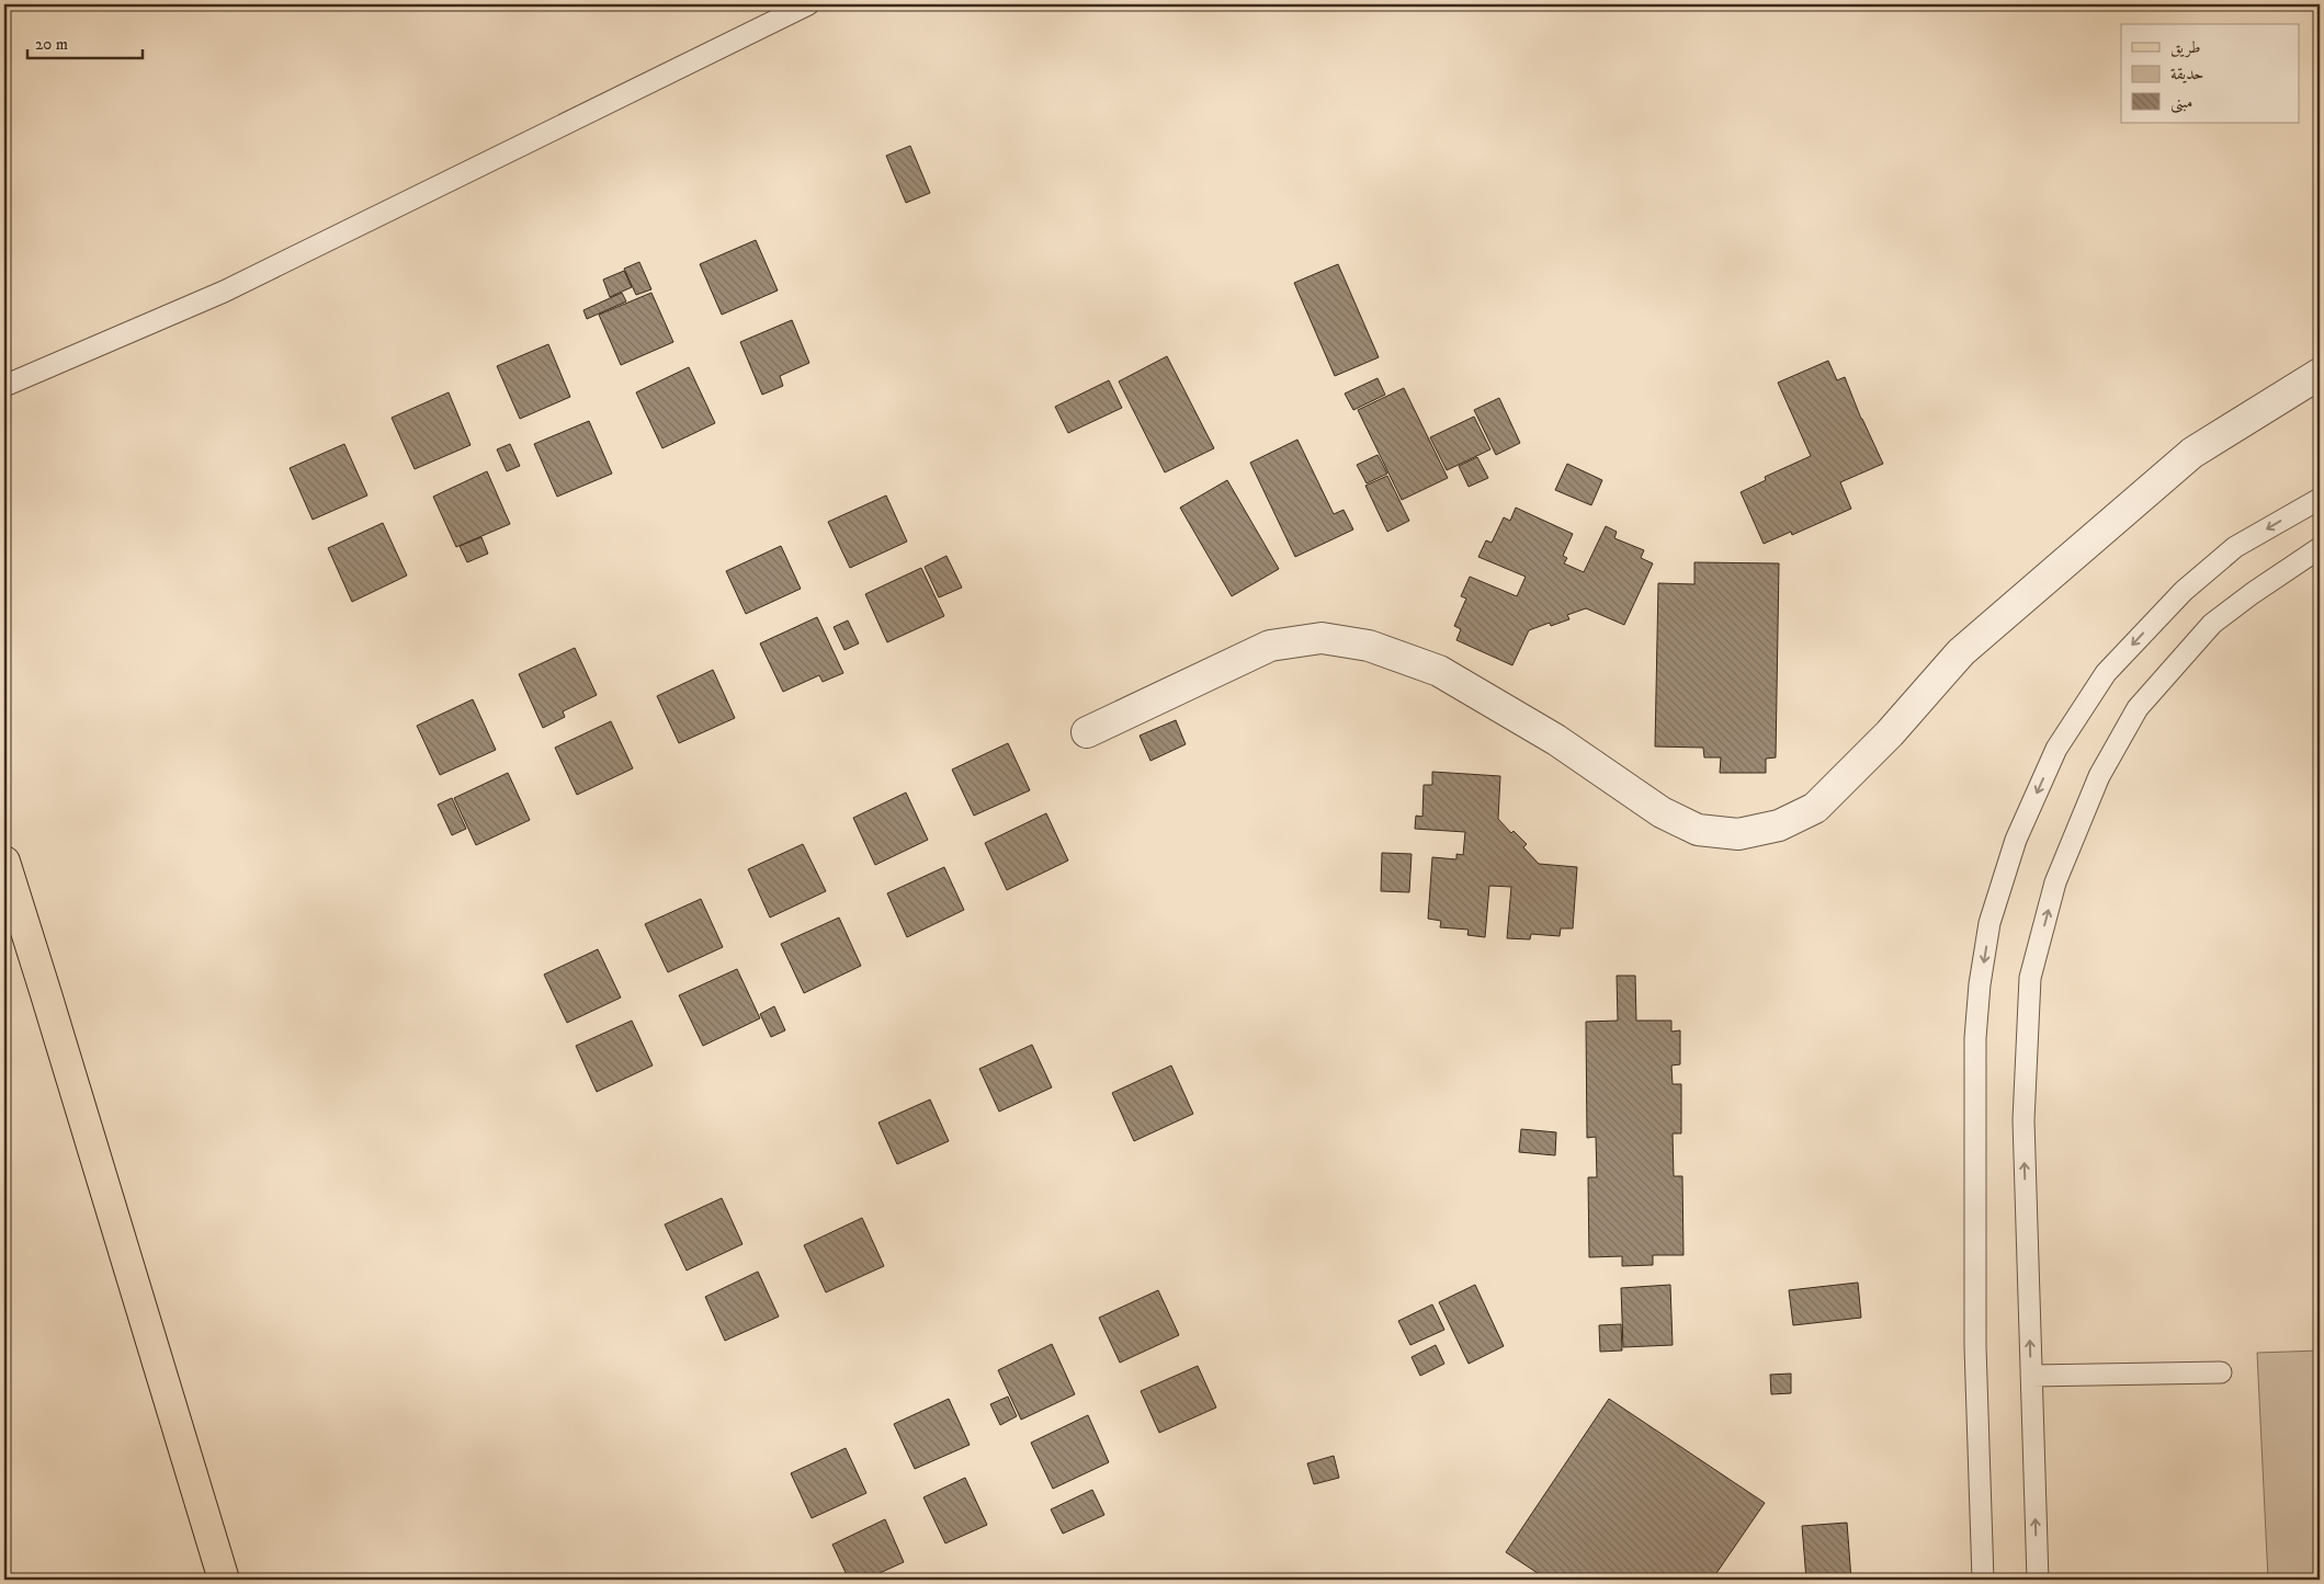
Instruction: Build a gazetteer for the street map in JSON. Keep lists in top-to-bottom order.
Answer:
{
  "legend": ["طريق", "حديقة", "مبنى"],
  "scale_bar": "20 m"
}
